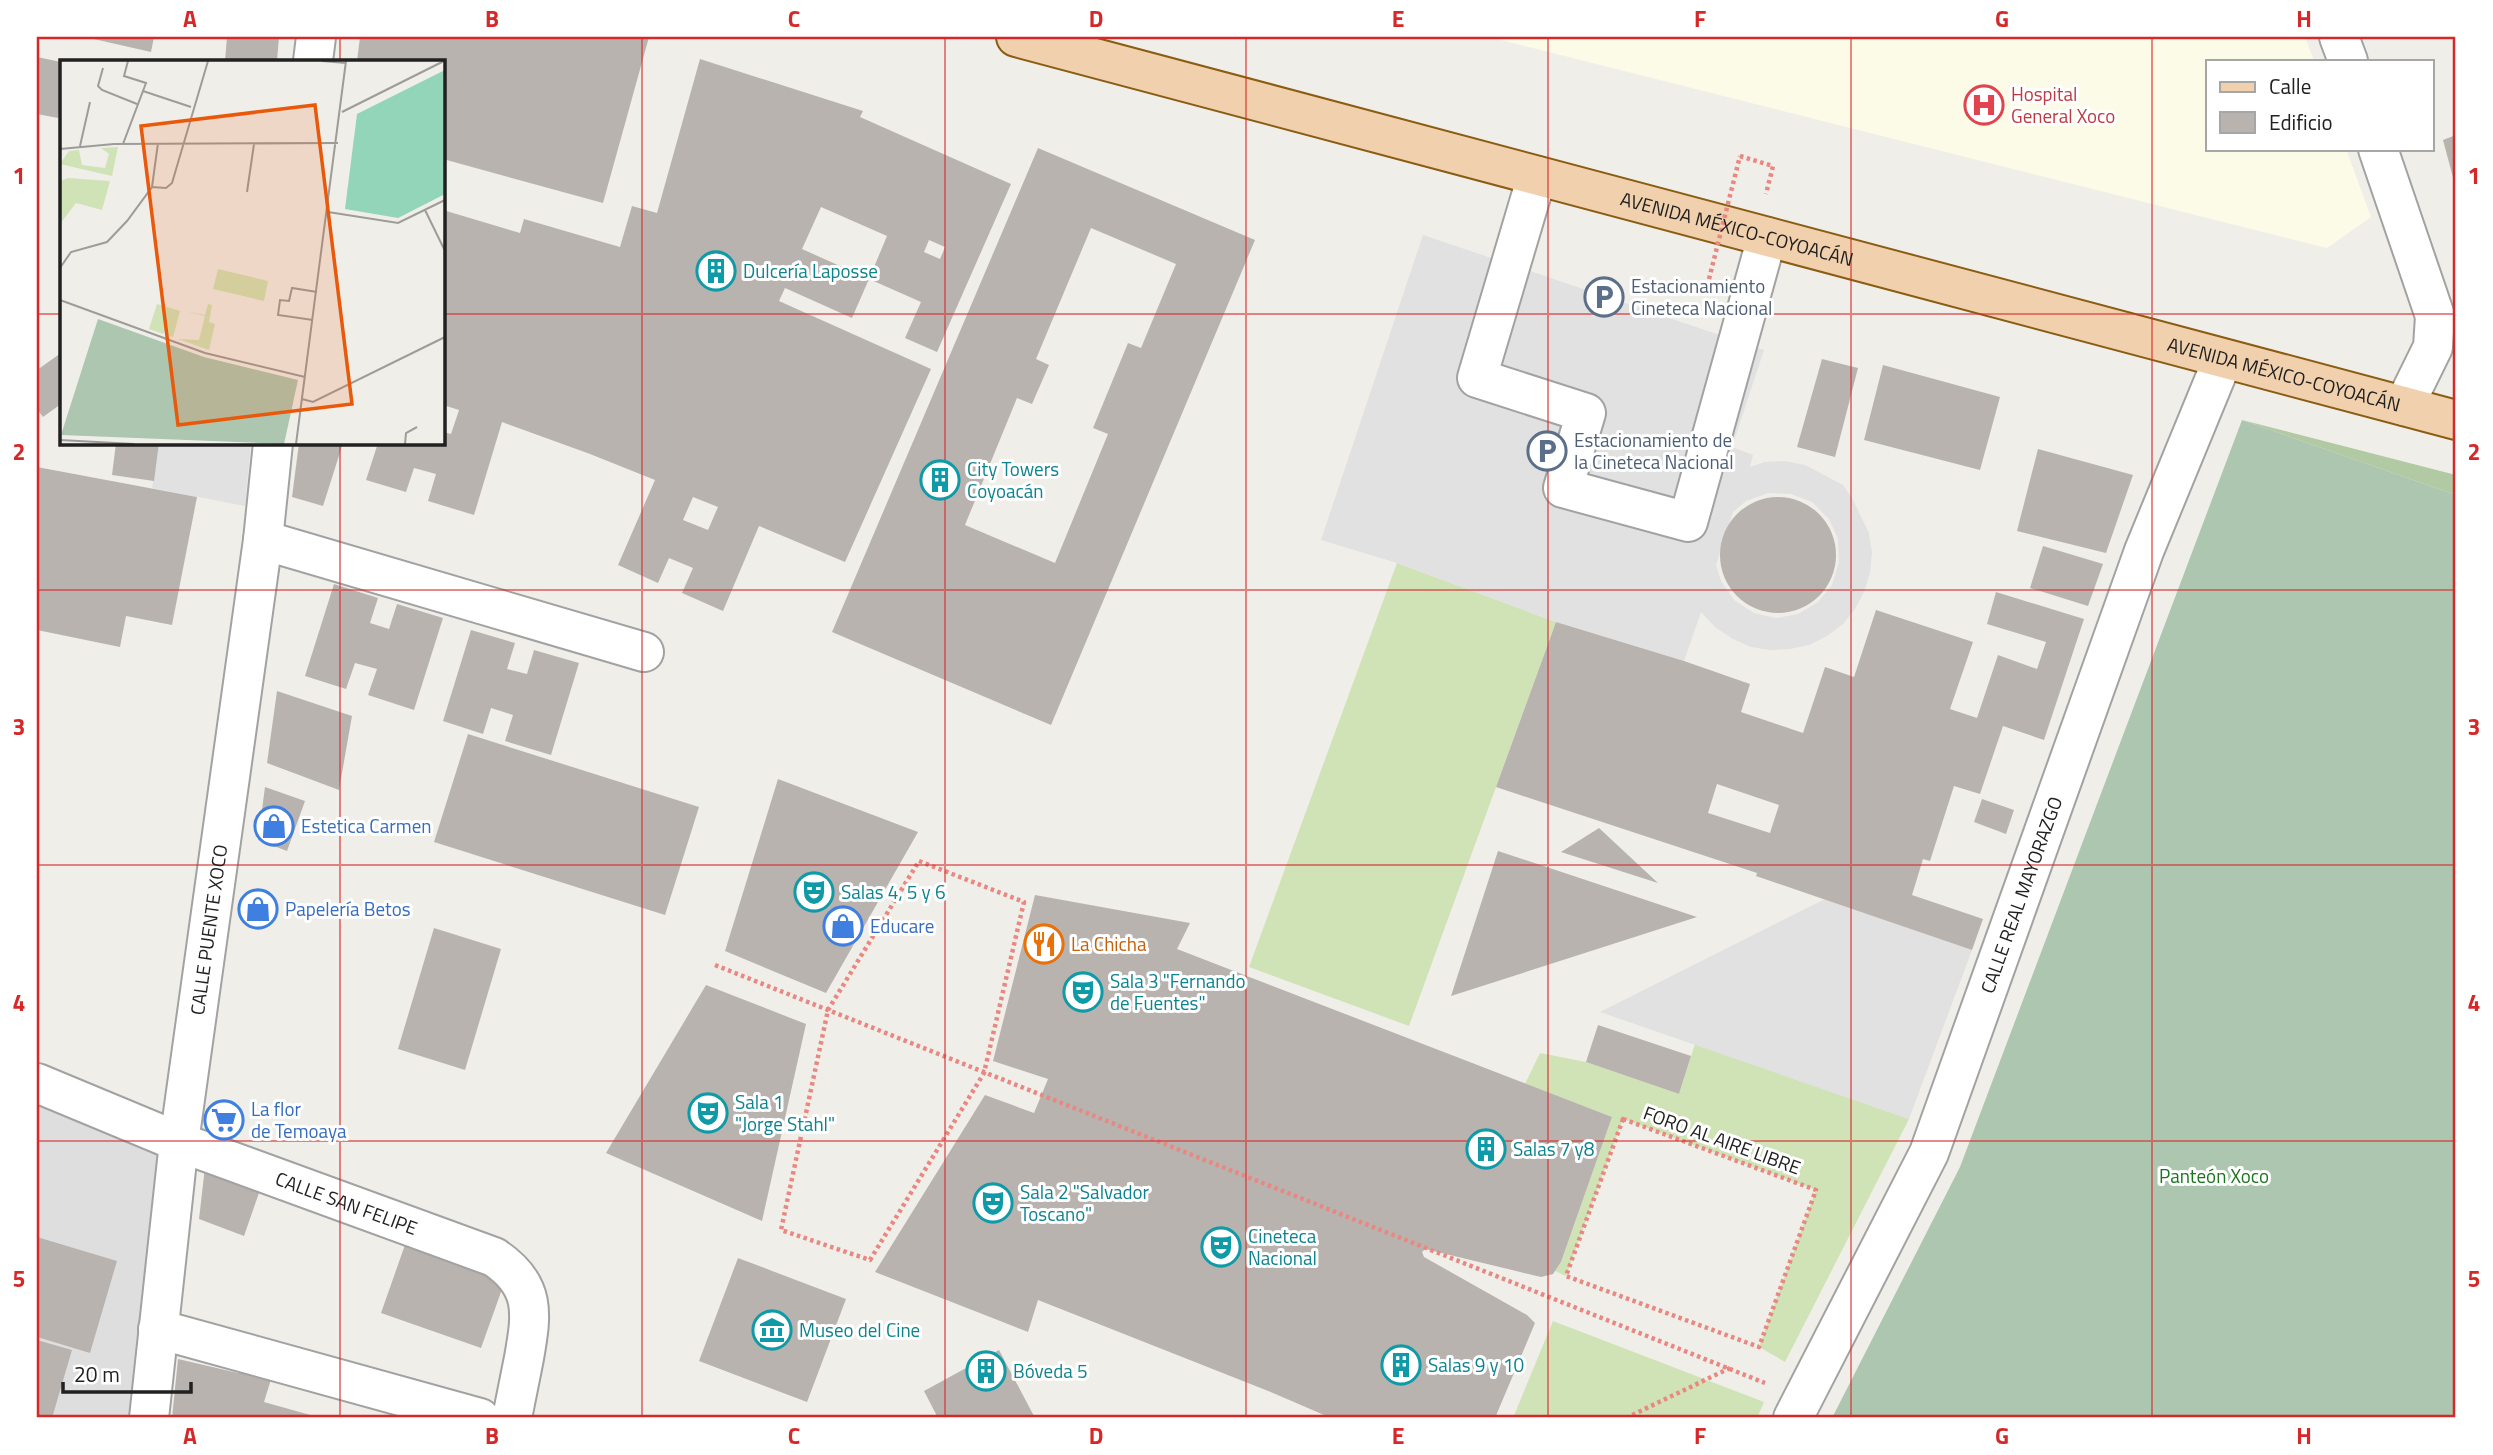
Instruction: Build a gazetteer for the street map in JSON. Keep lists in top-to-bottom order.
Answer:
{
  "streets": {
    "main road": ["AVENIDA MÉXICO-COYOACÁN"],
    "street": ["CALLE REAL MAYORAZGO", "CALLE PUENTE XOCO", "CALLE SAN FELIPE"],
    "path": ["FORO AL AIRE LIBRE"]
  },
  "crossings": [
    ["AVENIDA MÉXICO-COYOACÁN", "CALLE REAL MAYORAZGO"],
    ["CALLE PUENTE XOCO", "CALLE SAN FELIPE"]
  ],
  "parks": ["Panteón Xoco"],
  "places": {
    "hospital": ["Hospital General Xoco"],
    "building": [
      "Dulcería Laposse",
      "City Towers Coyoacán",
      "Salas 7 y8",
      "Salas 9 y 10",
      "Bóveda 5"
    ],
    "parking": ["Estacionamiento Cineteca Nacional", "Estacionamiento de la Cineteca Nacional"],
    "shop": ["Estetica Carmen", "Papelería Betos", "Educare"],
    "theatre": [
      "Salas 4, 5 y 6",
      "Sala 3 \"Fernando de Fuentes\"",
      "Sala 1 \"Jorge Stahl\"",
      "Sala 2 \"Salvador Toscano\"",
      "Cineteca Nacional"
    ],
    "restaurant": ["La Chicha"],
    "supermarket": ["La flor de Temoaya"],
    "museum": ["Museo del Cine"]
  },
  "legend": ["Calle", "Edificio"],
  "scale_bar": "20 m",
  "grid": {
    "columns": [
      "A",
      "B",
      "C",
      "D",
      "E",
      "F",
      "G",
      "H"
    ],
    "rows": [
      "1",
      "2",
      "3",
      "4",
      "5"
    ]
  }
}
